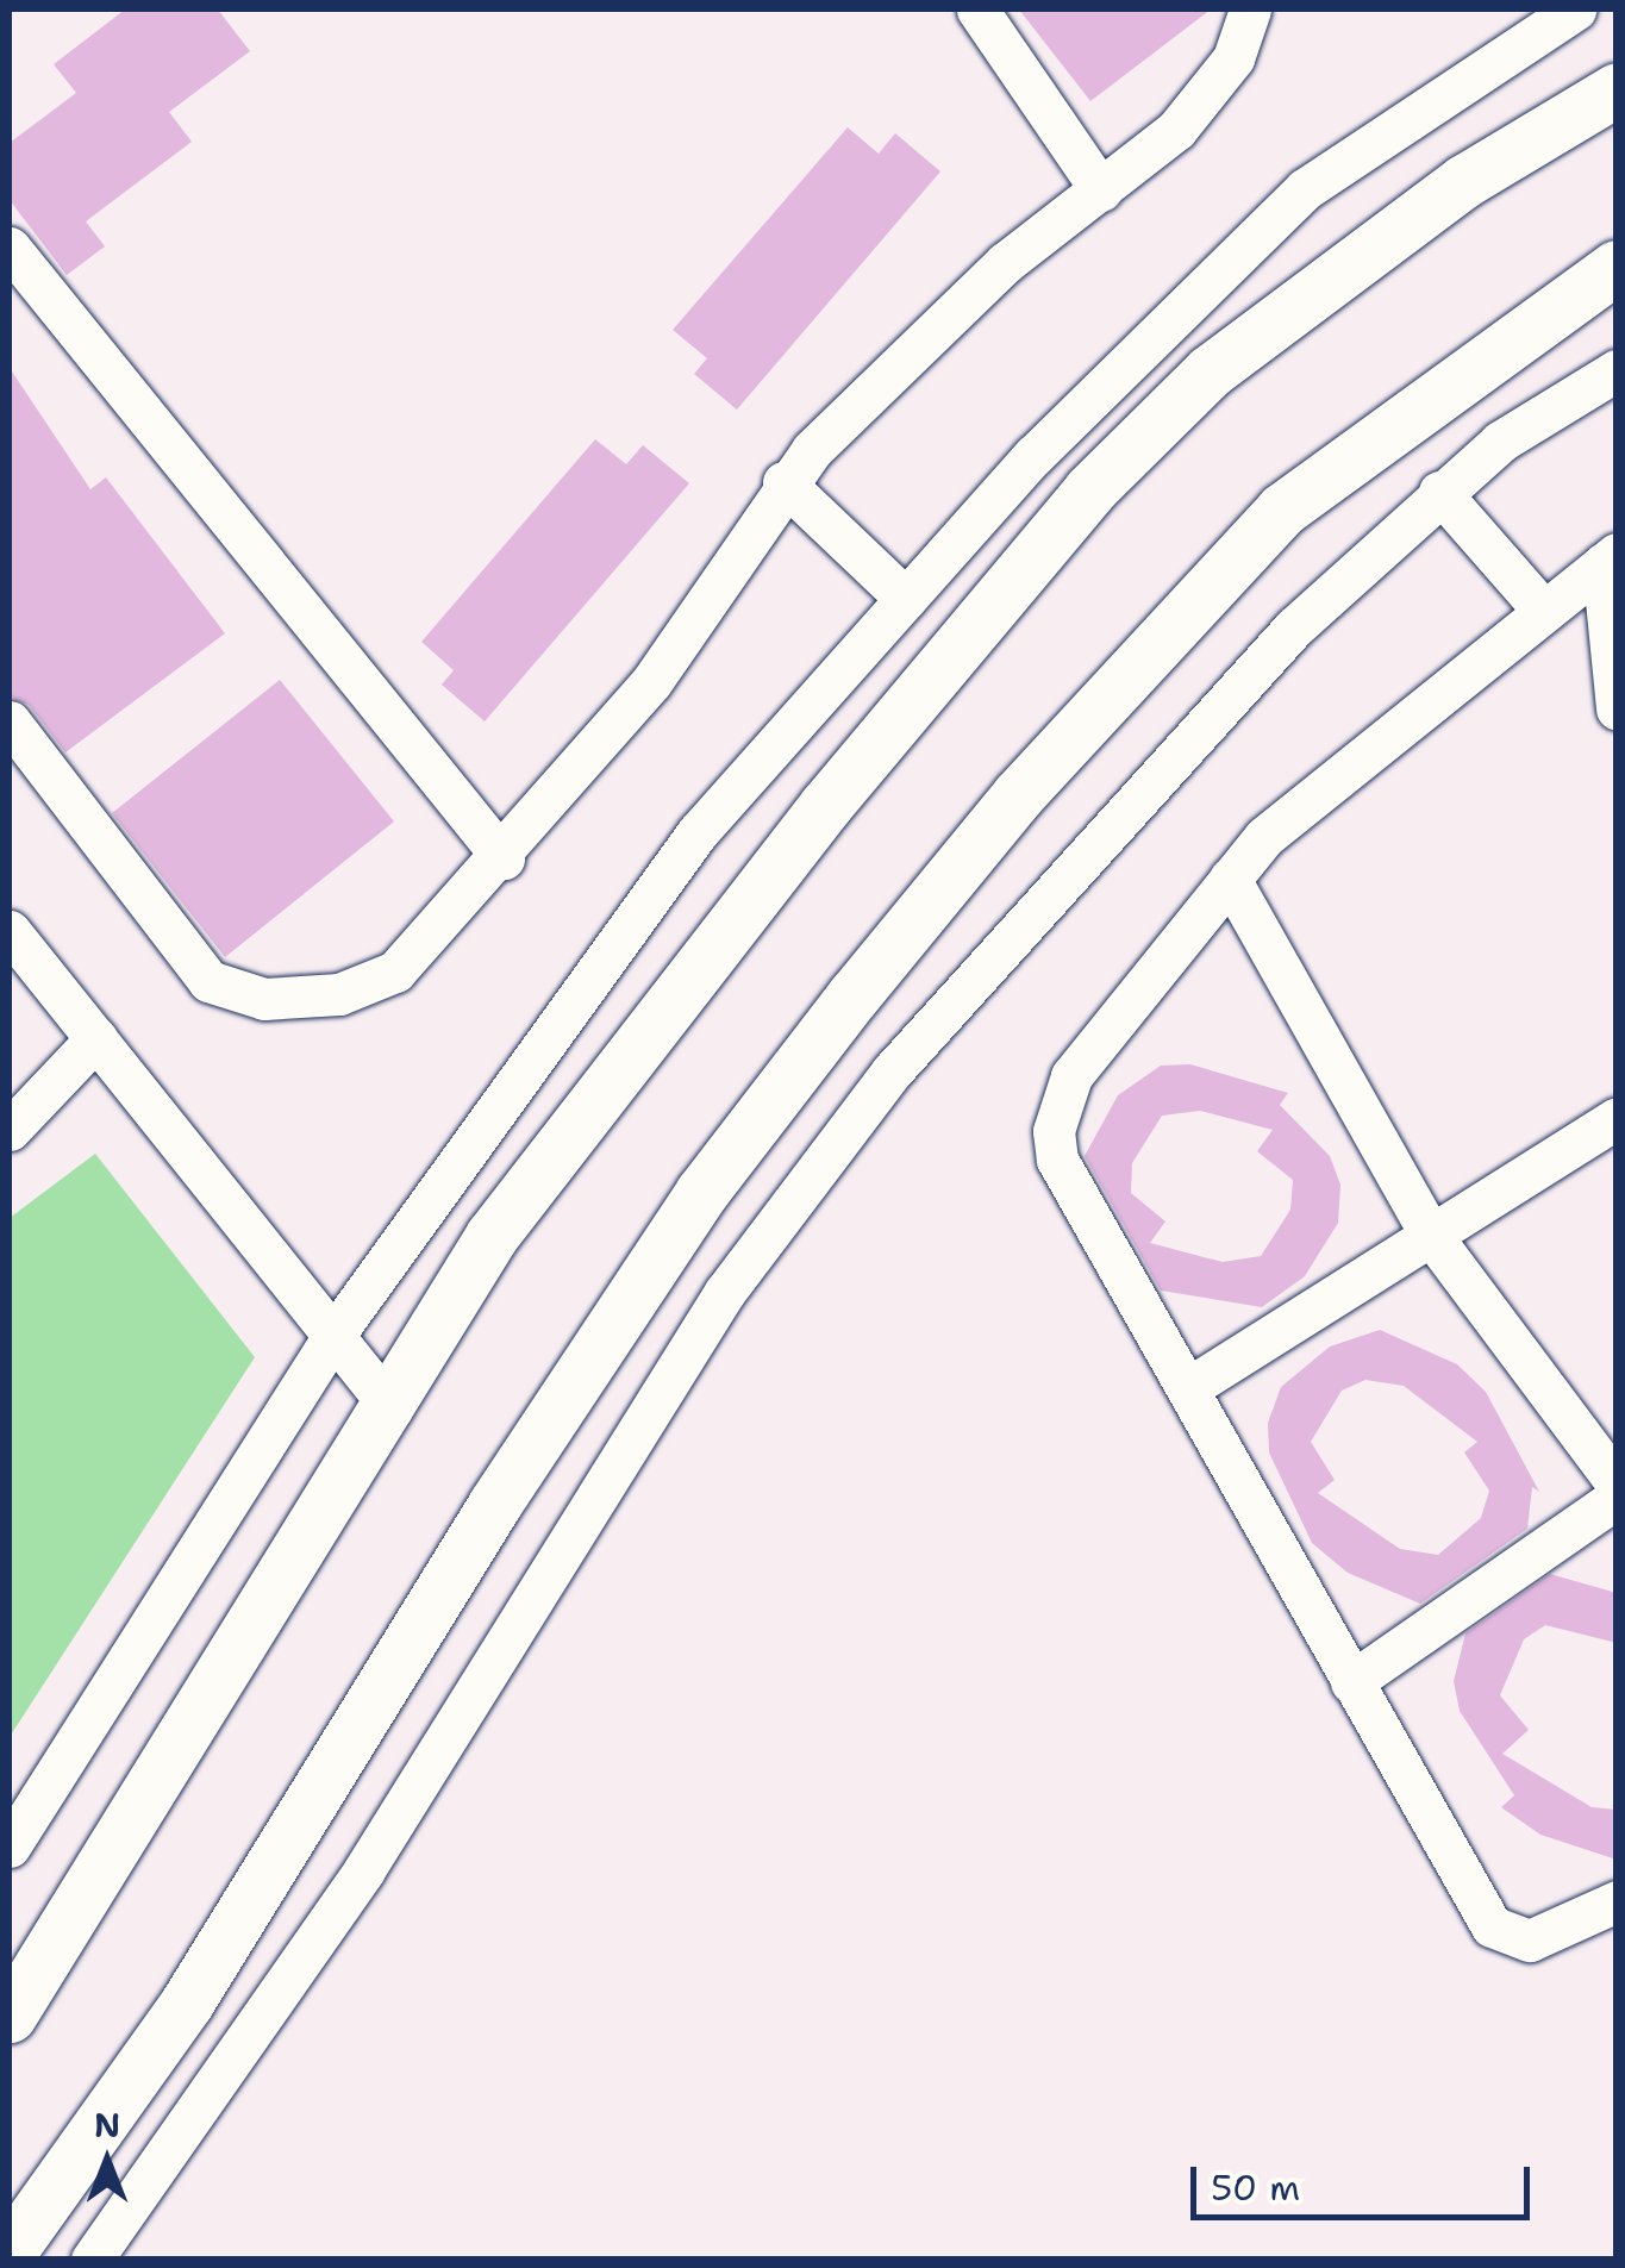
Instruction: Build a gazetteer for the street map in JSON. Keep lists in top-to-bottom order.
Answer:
{
  "scale_bar": "50 m",
  "north": "top"
}
